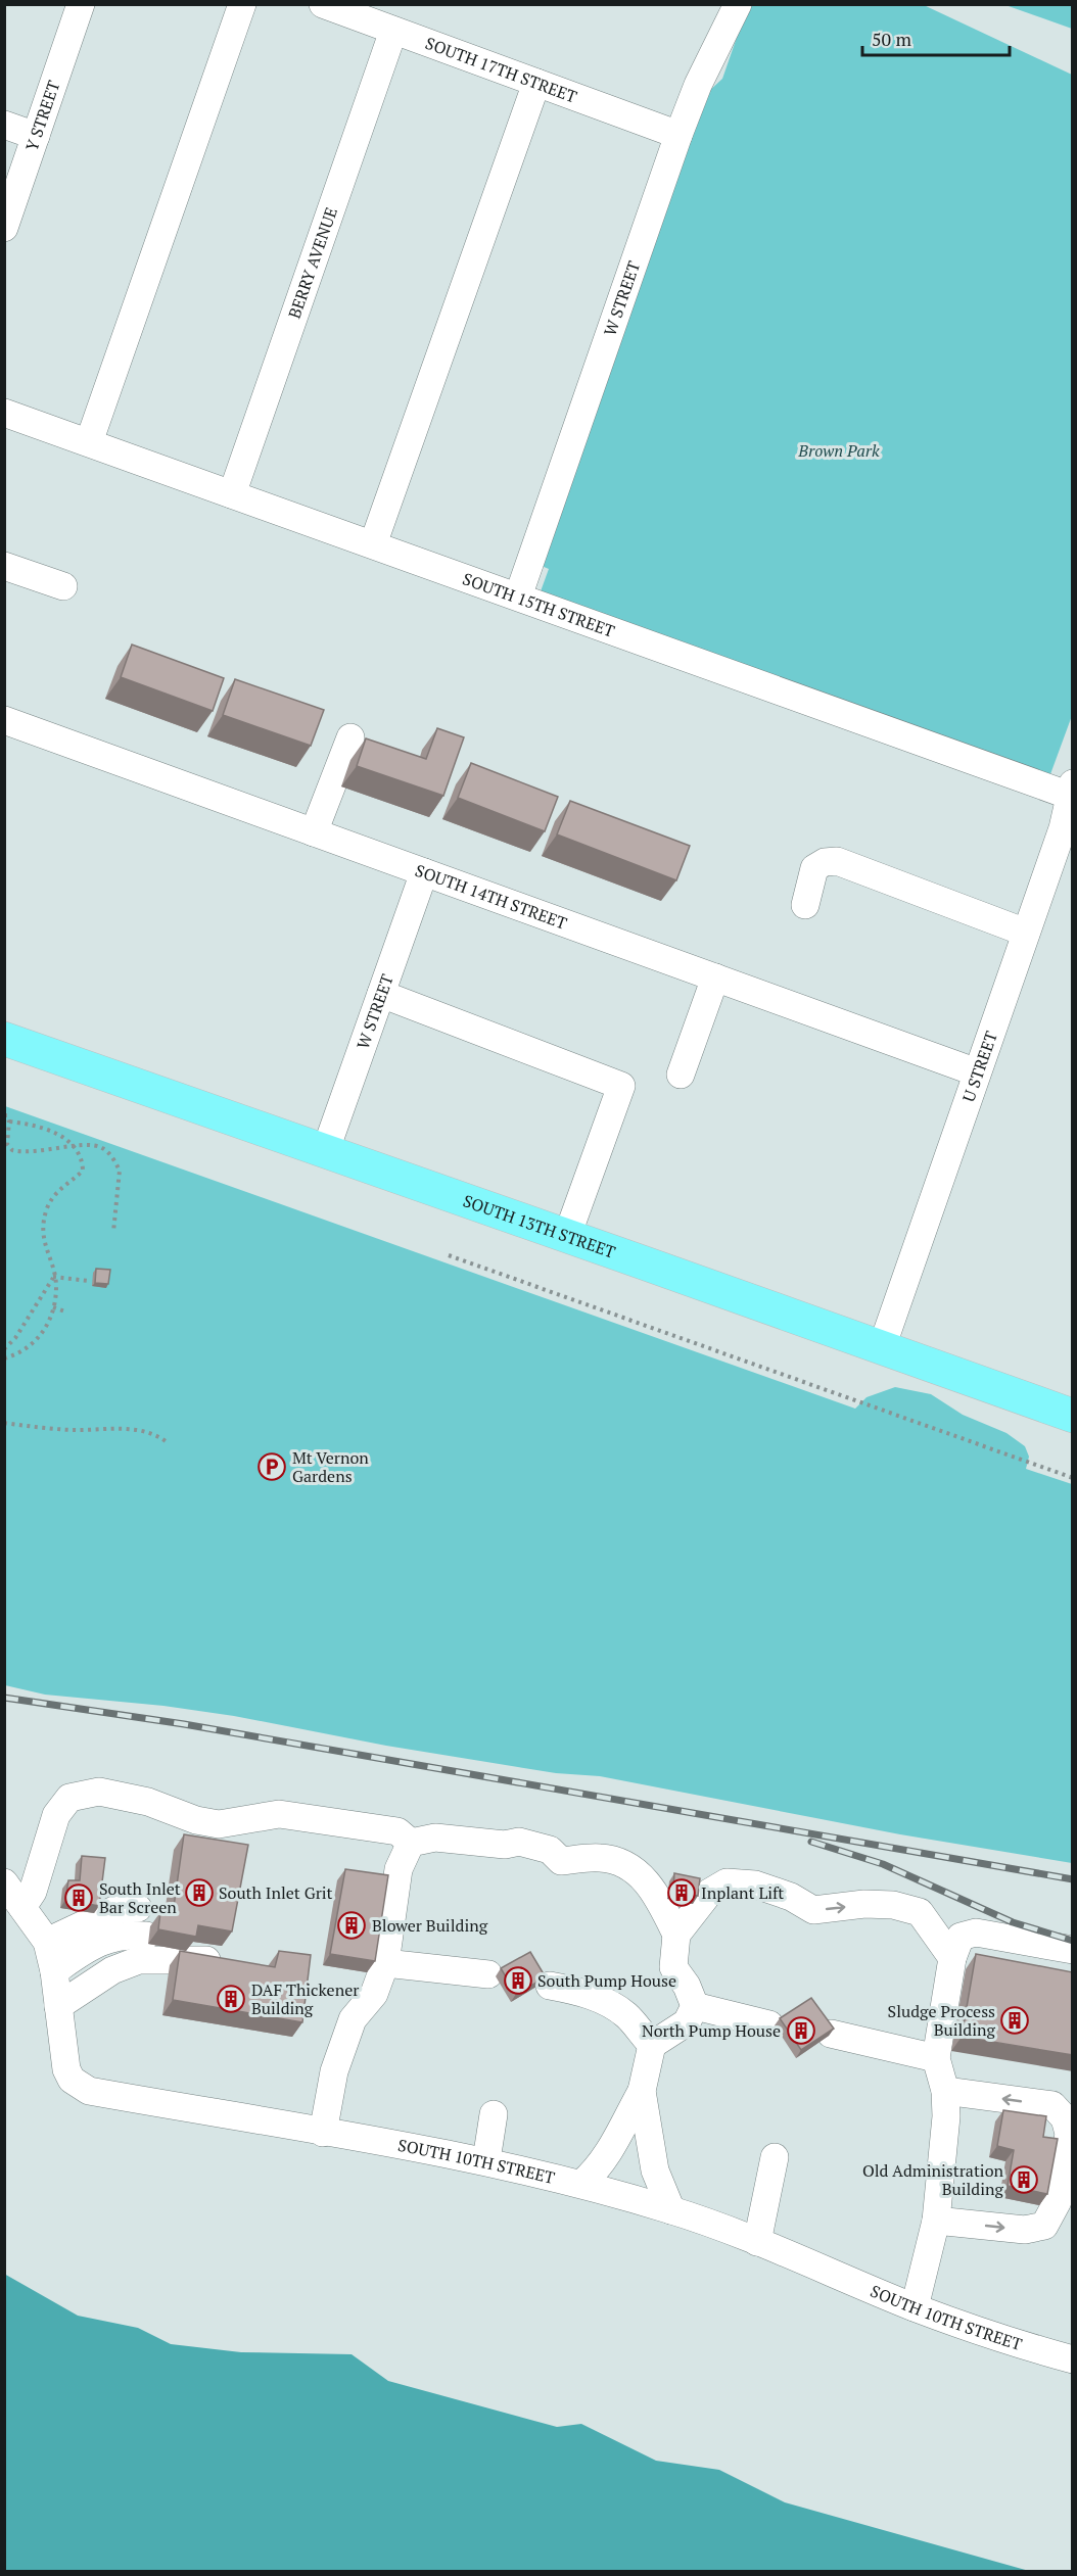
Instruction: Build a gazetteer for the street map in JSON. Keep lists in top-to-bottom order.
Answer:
{
  "streets": {
    "main road": ["SOUTH 13TH STREET"],
    "street": [
      "SOUTH 17TH STREET",
      "Y STREET",
      "BERRY AVENUE",
      "W STREET",
      "SOUTH 15TH STREET",
      "SOUTH 14TH STREET",
      "U STREET",
      "SOUTH 10TH STREET"
    ]
  },
  "crossings": [
    ["SOUTH 17TH STREET", "BERRY AVENUE"],
    ["SOUTH 17TH STREET", "W STREET"],
    ["BERRY AVENUE", "SOUTH 15TH STREET"],
    ["W STREET", "SOUTH 15TH STREET"],
    ["W STREET", "SOUTH 14TH STREET"],
    ["W STREET", "SOUTH 13TH STREET"],
    ["SOUTH 15TH STREET", "U STREET"],
    ["SOUTH 14TH STREET", "U STREET"],
    ["U STREET", "SOUTH 13TH STREET"]
  ],
  "parks": ["Brown Park"],
  "places": {
    "parking": ["Mt Vernon Gardens"],
    "building": [
      "South Inlet Grit",
      "Inplant Lift",
      "South Inlet Bar Screen",
      "Blower Building",
      "South Pump House",
      "DAF Thickener Building",
      "Sludge Process Building",
      "North Pump House",
      "Old Administration Building"
    ]
  },
  "scale_bar": "50 m"
}
